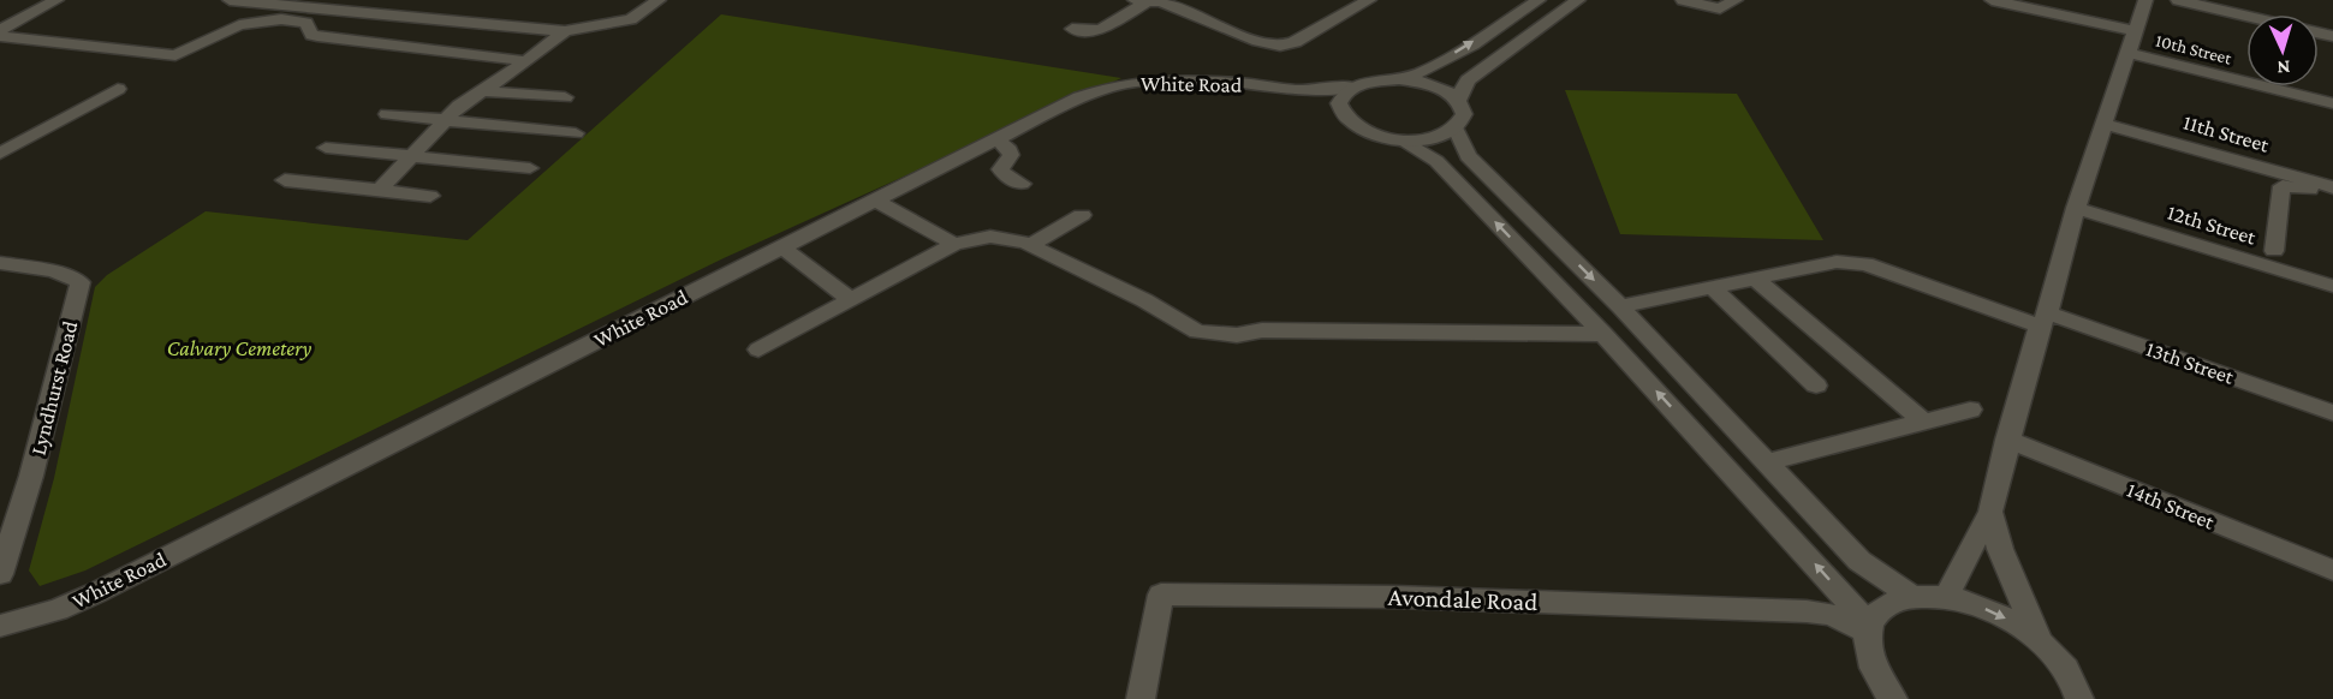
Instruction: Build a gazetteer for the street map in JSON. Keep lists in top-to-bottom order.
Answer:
{
  "streets": {
    "street": [
      "10th Street",
      "White Road",
      "11th Street",
      "12th Street",
      "13th Street",
      "Lyndhurst Road",
      "14th Street",
      "Avondale Road"
    ]
  },
  "parks": ["Calvary Cemetery"],
  "north": "bottom"
}
